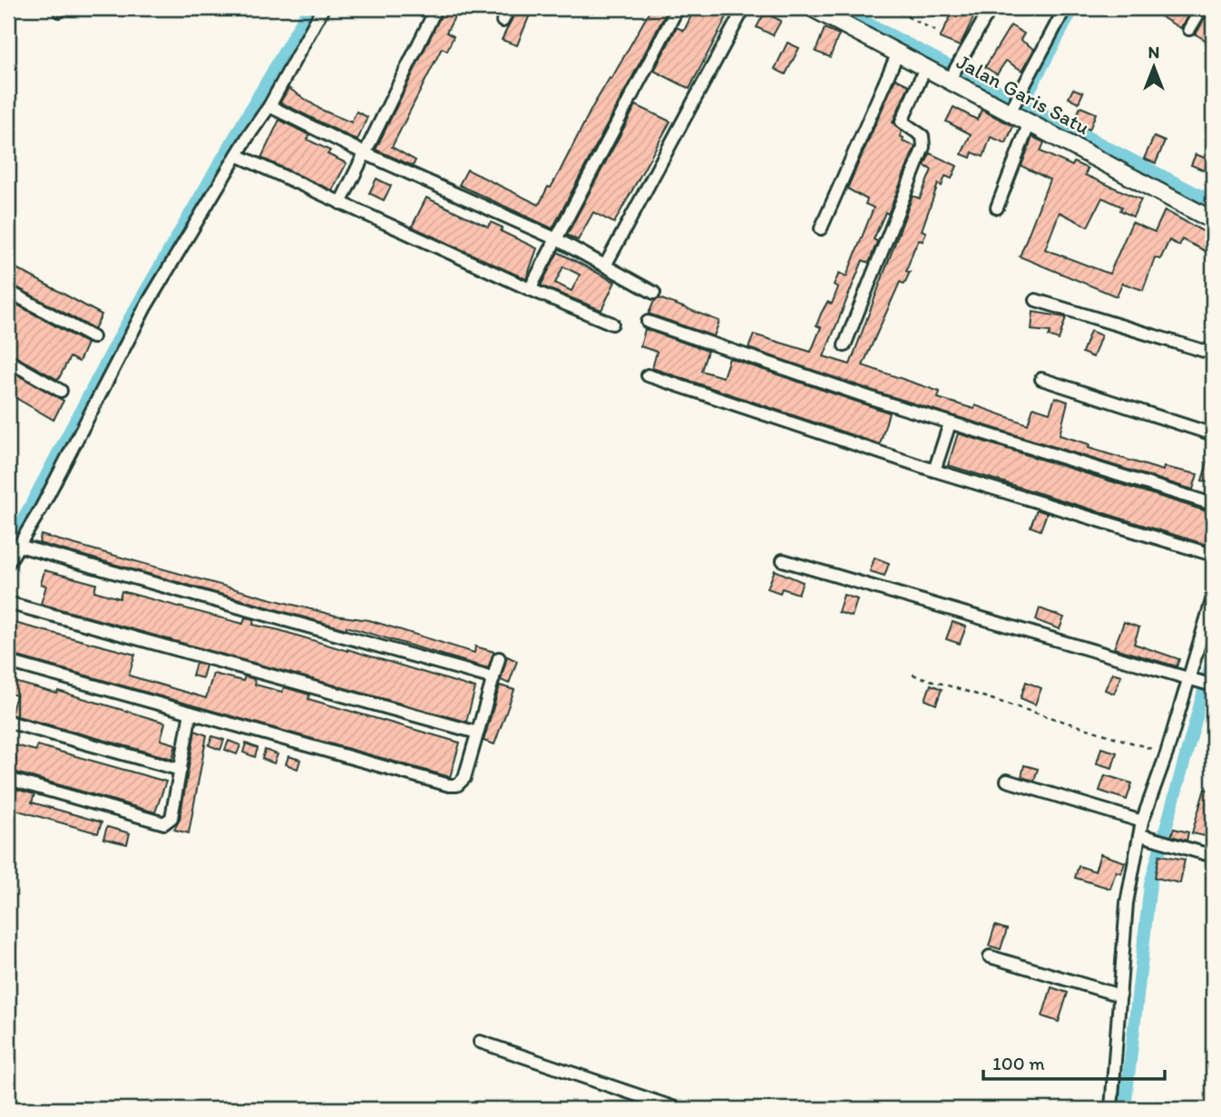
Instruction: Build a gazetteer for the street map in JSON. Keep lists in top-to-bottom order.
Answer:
{
  "streets": {
    "street": ["Jalan Garis Satu"]
  },
  "scale_bar": "100 m",
  "north": "top"
}
